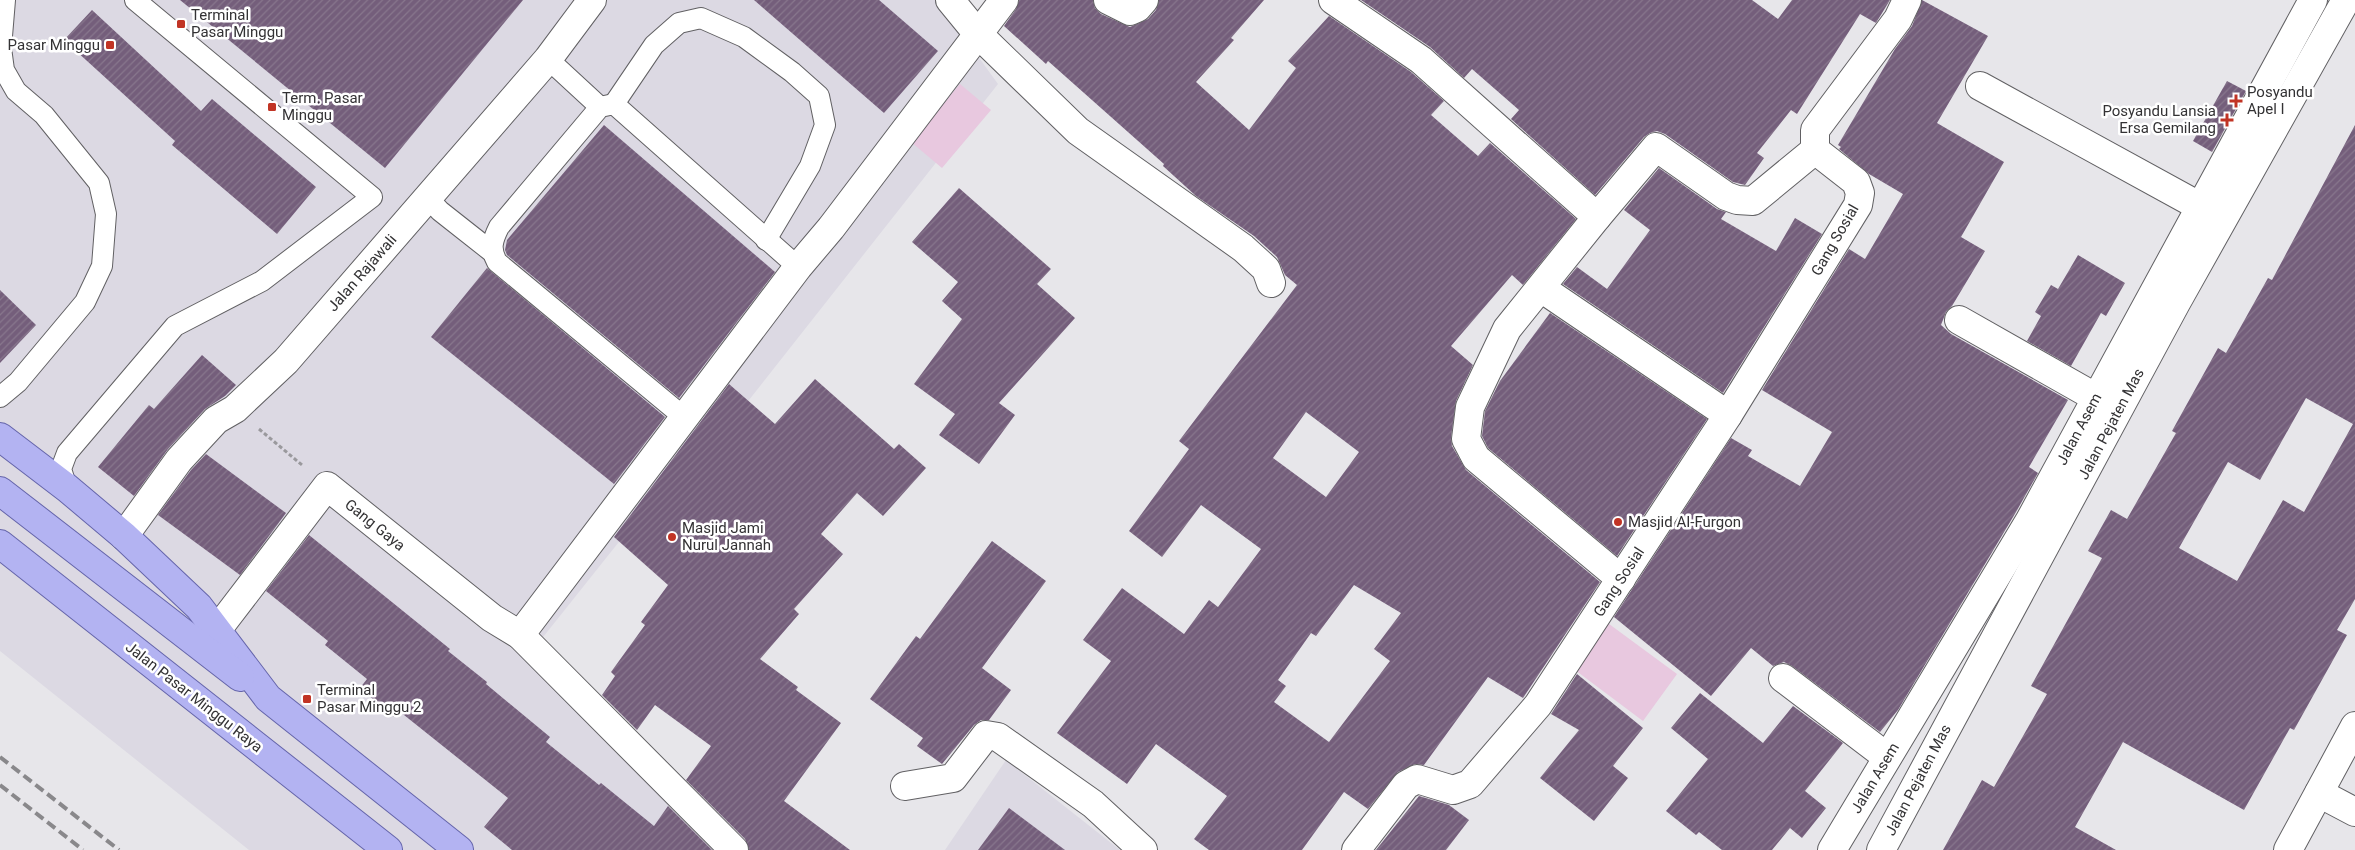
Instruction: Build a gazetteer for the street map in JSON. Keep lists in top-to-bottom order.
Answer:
{
  "streets": {
    "main road": ["Jalan Pasar Minggu Raya"],
    "street": [
      "Gang Sosial",
      "Jalan Rajawali",
      "Jalan Pejaten Mas",
      "Jalan Asem",
      "Gang Gaya"
    ]
  },
  "places": {
    "transit": [
      "Terminal Pasar Minggu",
      "Pasar Minggu",
      "Term. Pasar Minggu",
      "Terminal Pasar Minggu 2"
    ],
    "health": ["Posyandu Apel I", "Posyandu Lansia Ersa Gemilang"],
    "other": ["Masjid AI-Furgon", "Masjid Jami Nurul Jannah"]
  }
}
